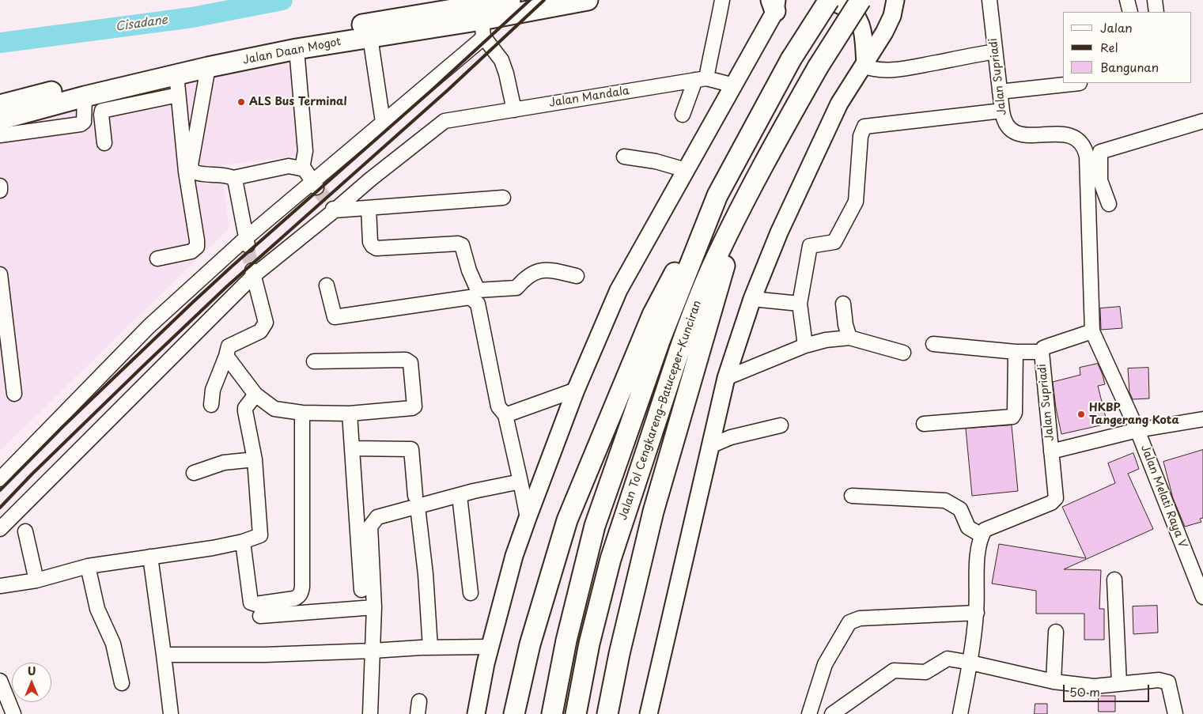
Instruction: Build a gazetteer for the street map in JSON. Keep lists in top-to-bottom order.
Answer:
{
  "streets": {
    "highway": ["Jalan Daan Mogot", "Jalan Tol Cengkareng–Batuceper–Kunciran"],
    "street": ["Jalan Supriadi", "Jalan Mandala", "Jalan Melati Raya V"]
  },
  "crossings": [
    ["Jalan Supriadi", "Jalan Melati Raya V"]
  ],
  "water": ["Cisadane"],
  "places": ["ALS Bus Terminal", "HKBP Tangerang Kota"],
  "legend": ["Jalan", "Rel", "Bangunan"],
  "scale_bar": "50 m",
  "north": "top"
}
